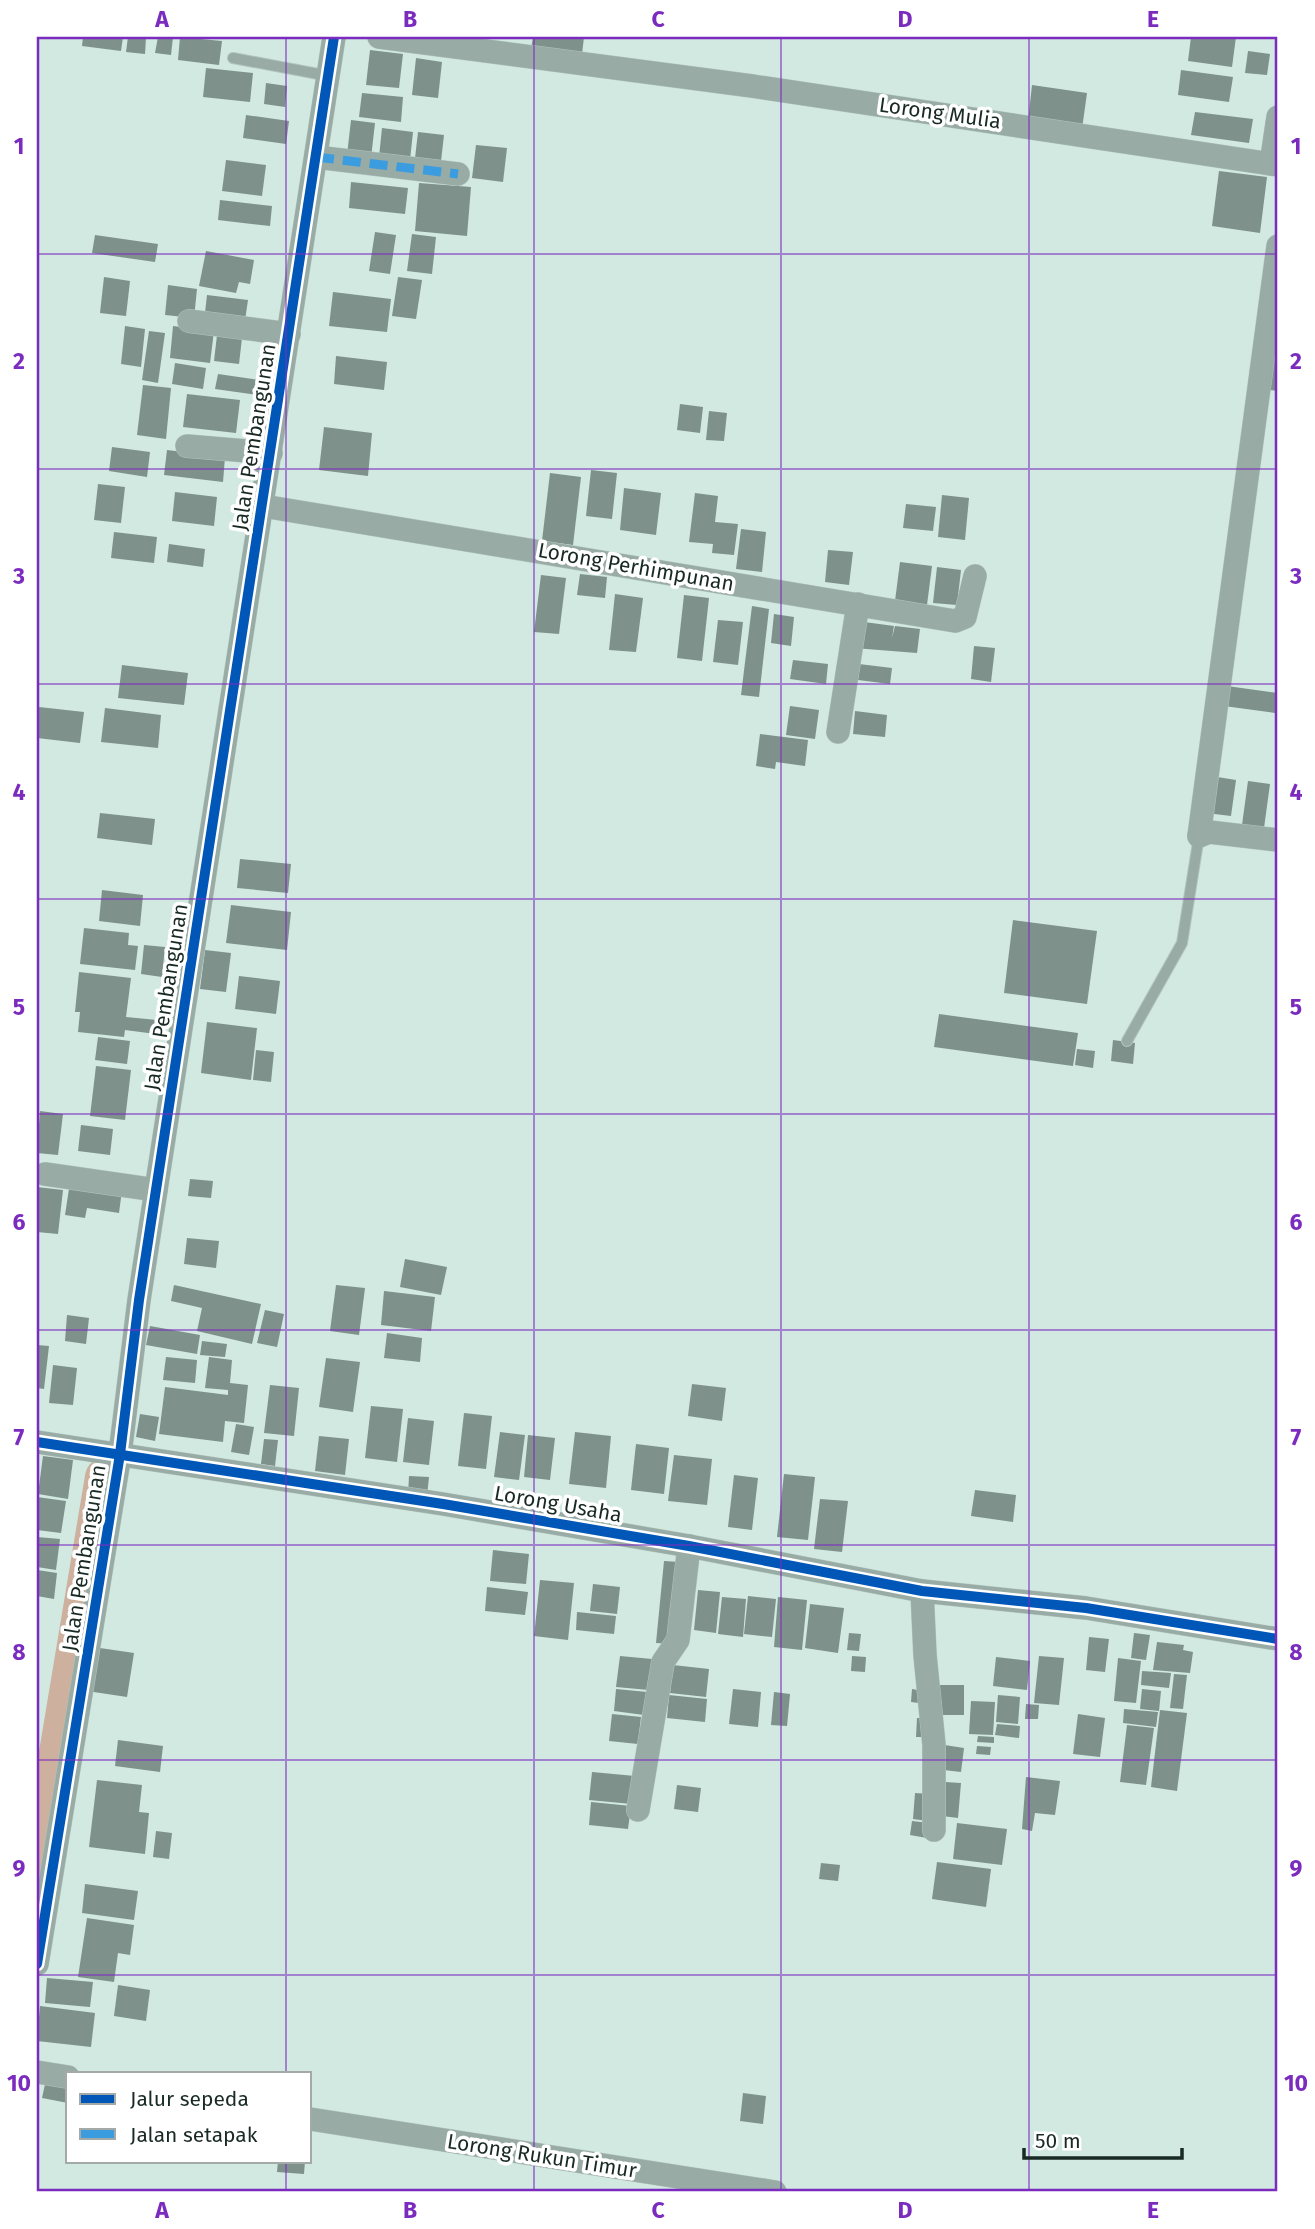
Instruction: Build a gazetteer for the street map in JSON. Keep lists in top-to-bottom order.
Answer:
{
  "streets": {
    "street": [
      "Lorong Mulia",
      "Jalan Pembangunan",
      "Lorong Perhimpunan",
      "Lorong Usaha",
      "Lorong Rukun Timur"
    ]
  },
  "crossings": [
    ["Jalan Pembangunan", "Lorong Perhimpunan"],
    ["Jalan Pembangunan", "Lorong Usaha"]
  ],
  "legend": ["Jalur sepeda", "Jalan setapak"],
  "scale_bar": "50 m",
  "grid": {
    "columns": [
      "A",
      "B",
      "C",
      "D",
      "E"
    ],
    "rows": [
      "1",
      "2",
      "3",
      "4",
      "5",
      "6",
      "7",
      "8",
      "9",
      "10"
    ]
  }
}
